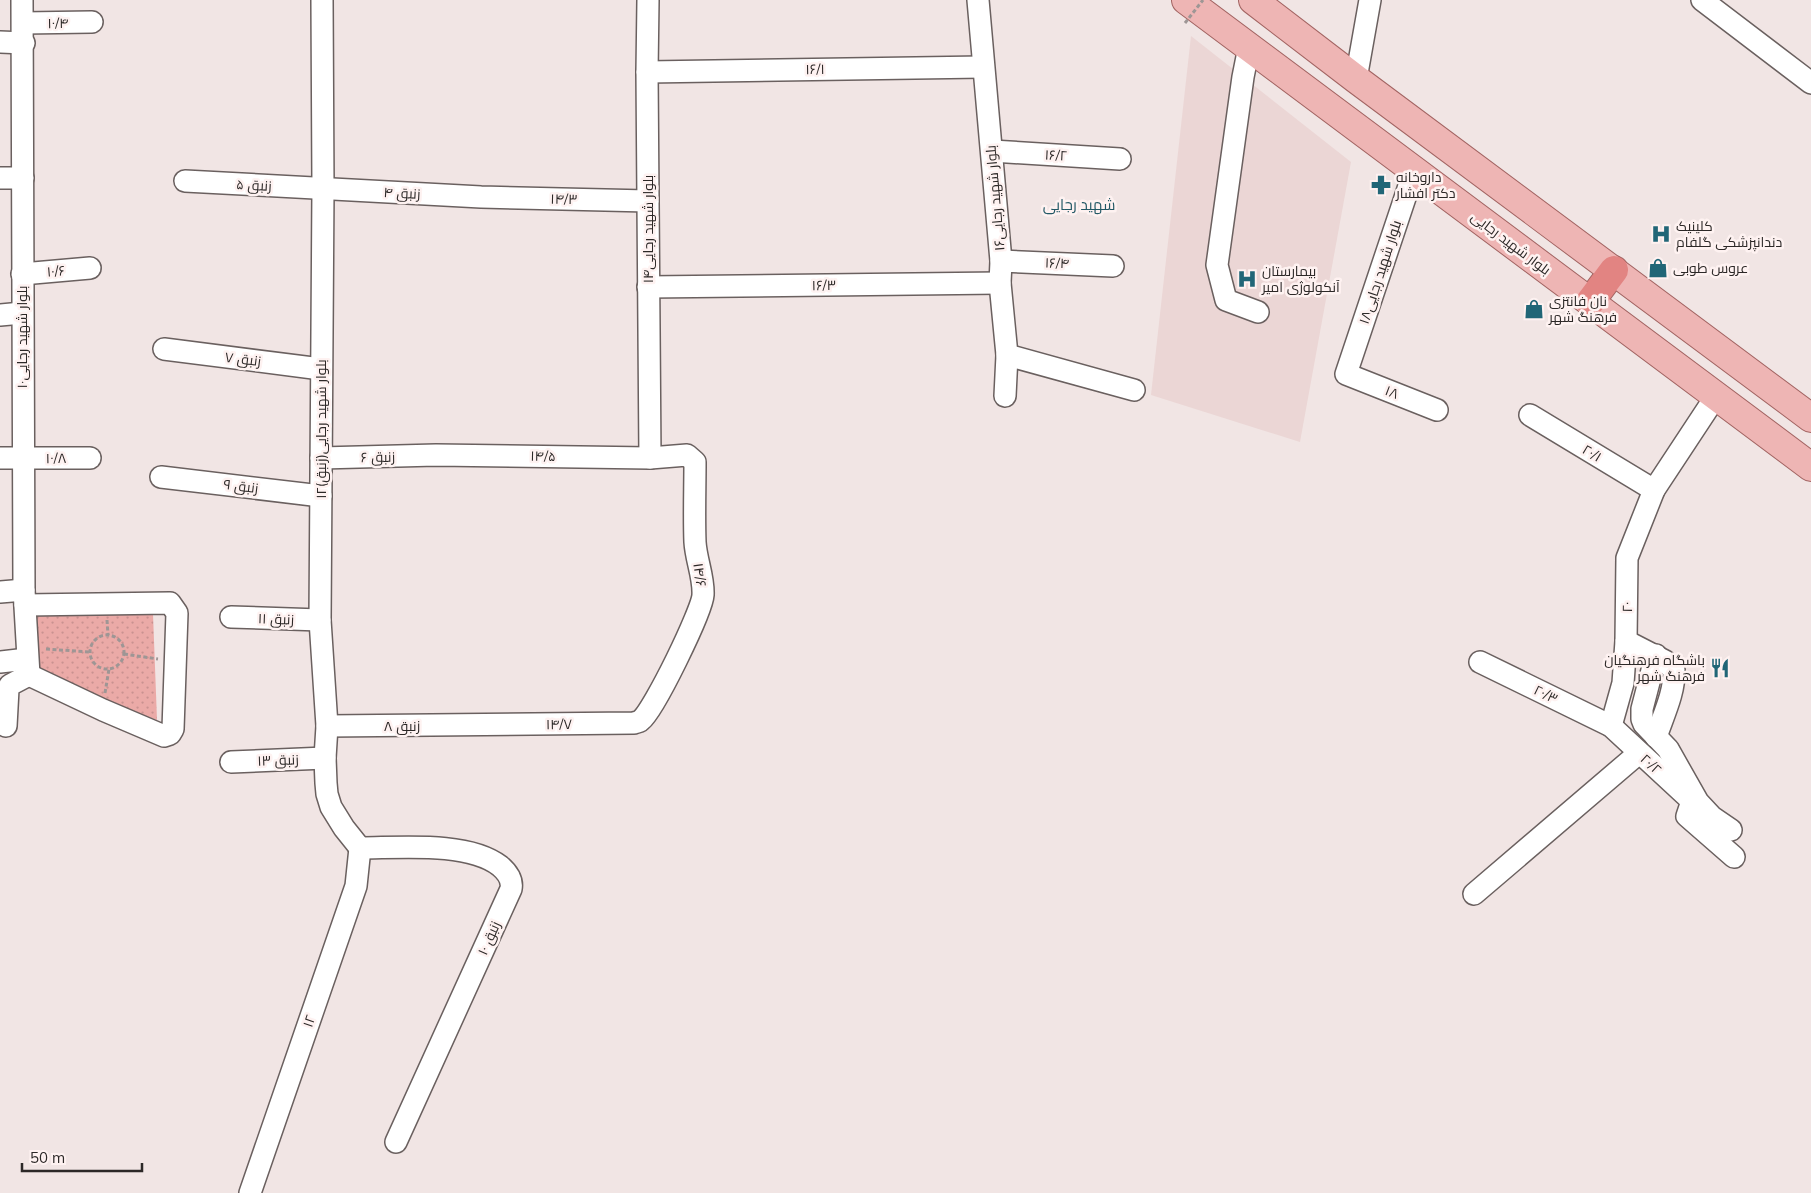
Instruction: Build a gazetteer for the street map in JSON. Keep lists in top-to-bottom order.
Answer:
{
  "streets": {
    "main road": ["بلوار شهید رجایی"],
    "street": [
      "۱۰/۴",
      "۱۶/۱",
      "۱۶/۲",
      "زنبق ۵",
      "زنبق ۴",
      "بلوار شهید رجایی۱۶",
      "۱۴/۳",
      "بلوار شهید رجایی۱۴",
      "۱۶/۴",
      "۱۰/۶",
      "بلوار شهید رجایی۱۸",
      "۱۶/۳",
      "بلوار شهید رجایی۱۰",
      "زنبق ۷",
      "۱۸",
      "۱۲بلوار شهید رجایی(زنبق)",
      "۲۰/۱",
      "۱۴/۵",
      "زنبق ۶",
      "۱۰/۸",
      "زنبق ۹",
      "۱۴/۶",
      "۲۰",
      "زنبق ۱۱",
      "۲۰/۳",
      "۱۴/۷",
      "زنبق ۸",
      "زنبق ۱۳",
      "۲۰/۲",
      "زنبق ۱۰",
      "۱۲"
    ]
  },
  "crossings": [
    ["۱۰/۴", "بلوار شهید رجایی۱۰"],
    ["۱۶/۱", "بلوار شهید رجایی۱۶"],
    ["۱۶/۱", "بلوار شهید رجایی۱۴"],
    ["۱۶/۲", "بلوار شهید رجایی۱۶"],
    ["زنبق ۵", "زنبق ۴"],
    ["زنبق ۵", "۱۲بلوار شهید رجایی(زنبق)"],
    ["زنبق ۴", "۱۴/۳"],
    ["زنبق ۴", "۱۲بلوار شهید رجایی(زنبق)"],
    ["بلوار شهید رجایی۱۶", "۱۶/۴"],
    ["بلوار شهید رجایی۱۶", "۱۶/۳"],
    ["۱۴/۳", "بلوار شهید رجایی۱۴"],
    ["بلوار شهید رجایی۱۴", "۱۶/۳"],
    ["بلوار شهید رجایی۱۴", "۱۴/۵"],
    ["بلوار شهید رجایی۱۴", "۱۴/۶"],
    ["بلوار شهید رجایی", "بلوار شهید رجایی۱۸"],
    ["بلوار شهید رجایی", "۲۰"],
    ["۱۰/۶", "بلوار شهید رجایی۱۰"],
    ["بلوار شهید رجایی۱۸", "۱۸"],
    ["بلوار شهید رجایی۱۰", "۱۰/۸"],
    ["زنبق ۷", "۱۲بلوار شهید رجایی(زنبق)"],
    ["۱۲بلوار شهید رجایی(زنبق)", "زنبق ۶"],
    ["۱۲بلوار شهید رجایی(زنبق)", "زنبق ۹"],
    ["۱۲بلوار شهید رجایی(زنبق)", "زنبق ۱۱"],
    ["۱۲بلوار شهید رجایی(زنبق)", "زنبق ۸"],
    ["۱۲بلوار شهید رجایی(زنبق)", "زنبق ۱۳"],
    ["۱۲بلوار شهید رجایی(زنبق)", "زنبق ۱۰"],
    ["۱۲بلوار شهید رجایی(زنبق)", "۱۲"],
    ["۲۰/۱", "۲۰"],
    ["۱۴/۵", "زنبق ۶"],
    ["۱۴/۵", "۱۴/۶"],
    ["۱۴/۶", "۱۴/۷"],
    ["۲۰", "۲۰/۳"],
    ["۲۰", "۲۰/۲"],
    ["۲۰/۳", "۲۰/۲"],
    ["۱۴/۷", "زنبق ۸"],
    ["زنبق ۱۰", "۱۲"]
  ],
  "districts": ["شهید رجایی"],
  "places": {
    "pharmacy": ["داروخانه دکتر افشار"],
    "hospital": ["کلینیک دندانپزشکی گلفام", "بیمارستان آنکولوژی امیر"],
    "shop": ["عروس طوبی", "نان فانتزی فرهنگ شهر"],
    "restaurant": ["باشگاه فرهنگیان فرهنگ شهر"]
  },
  "scale_bar": "50 m"
}
